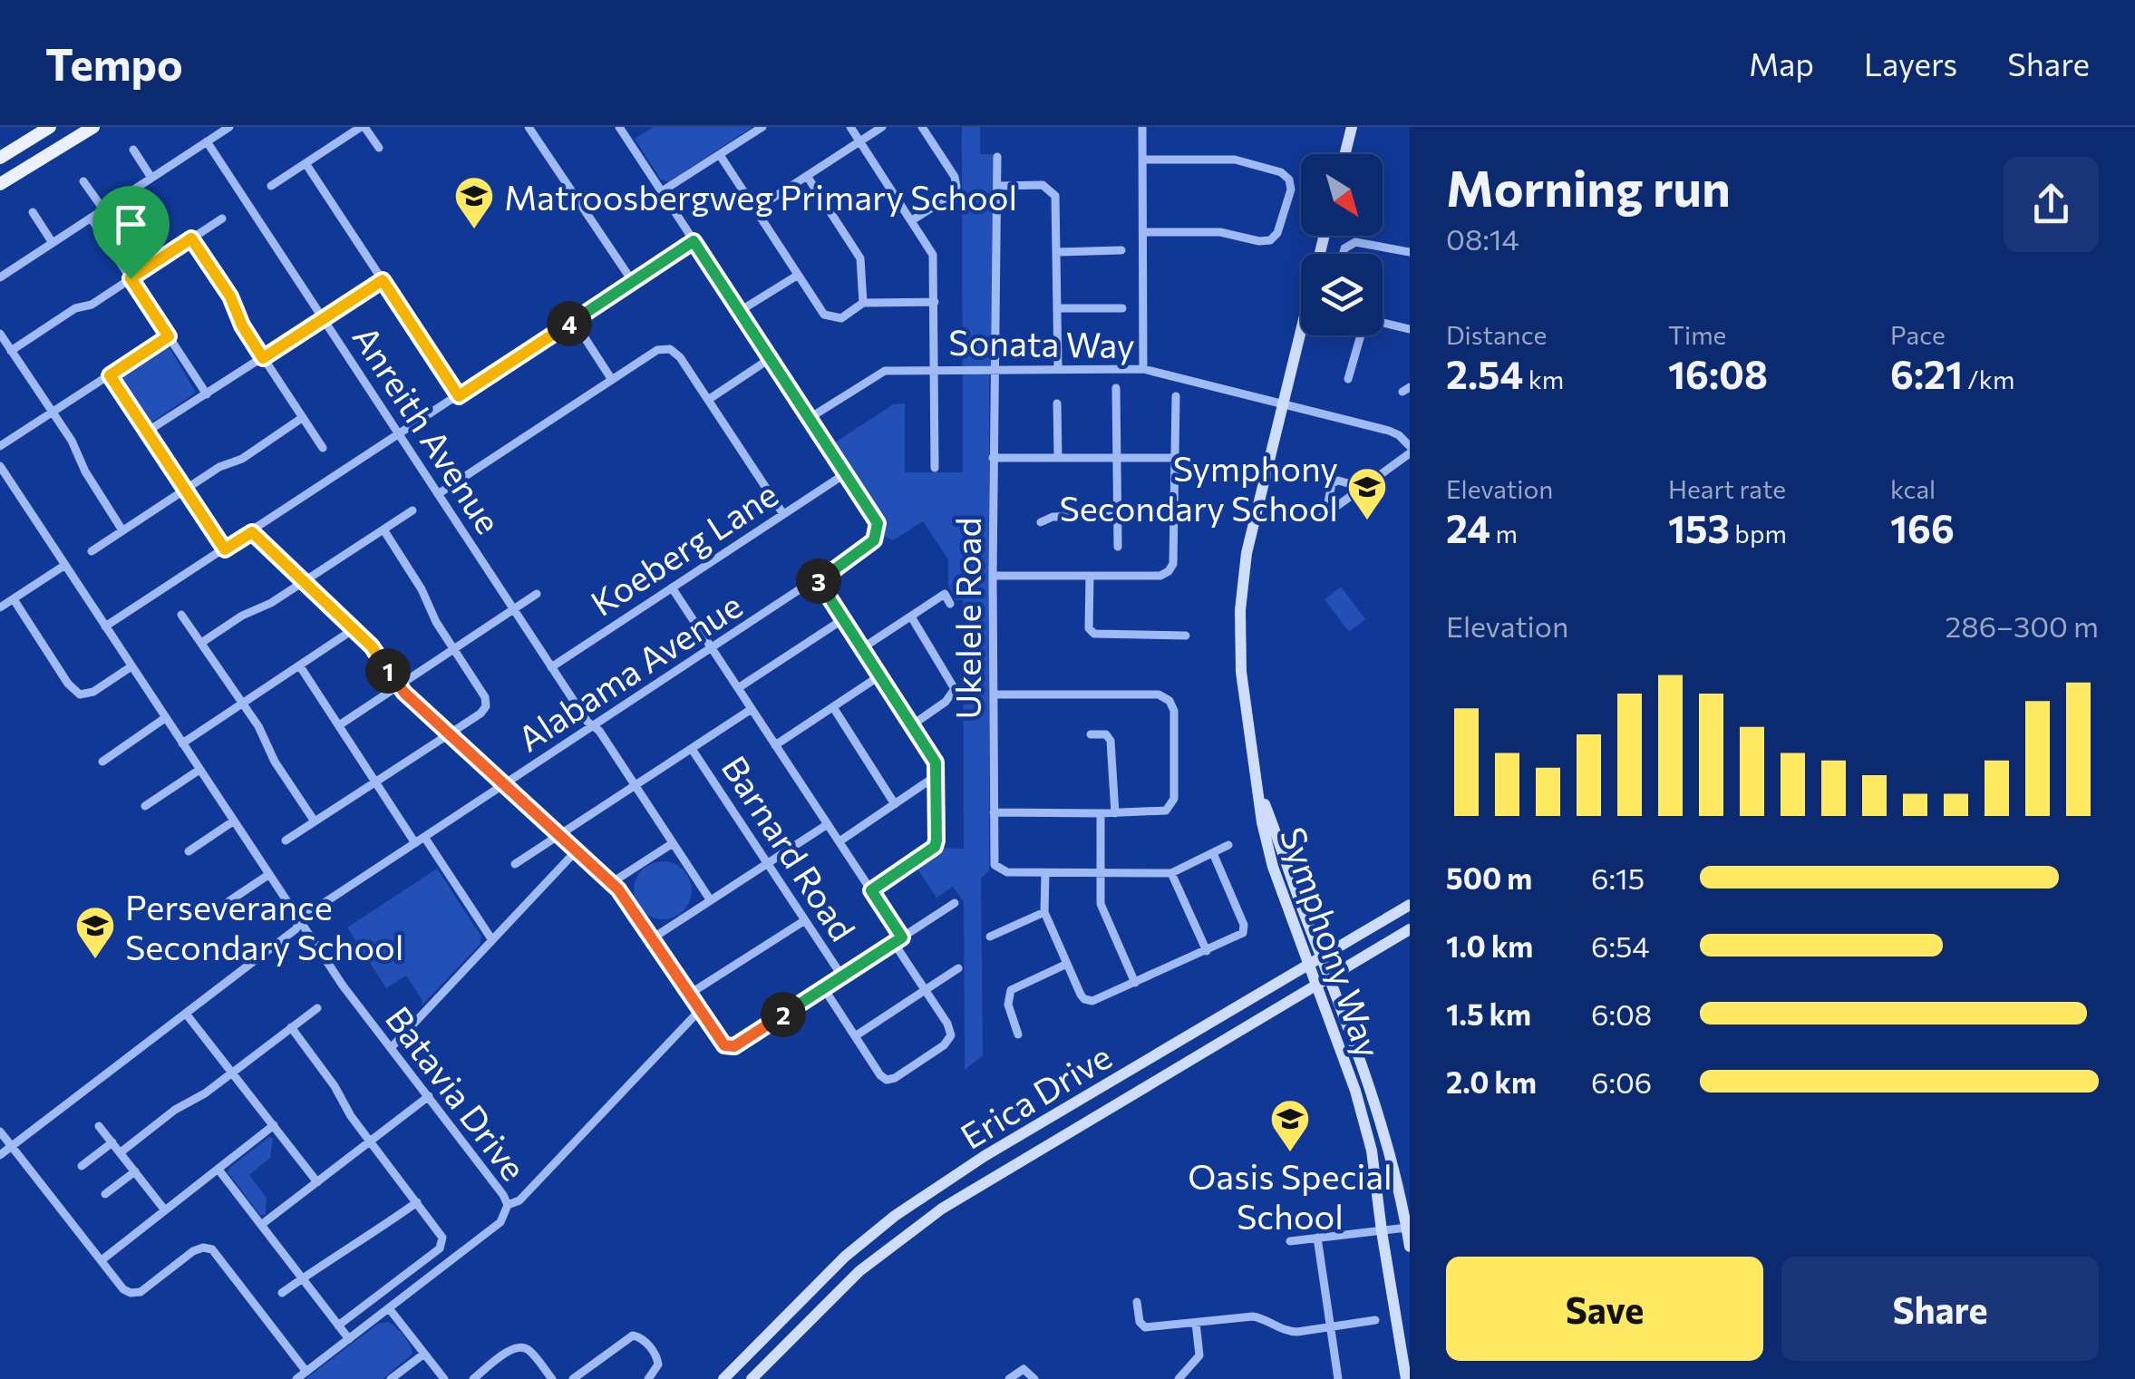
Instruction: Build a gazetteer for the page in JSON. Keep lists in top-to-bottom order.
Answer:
{
  "streets": {
    "main road": ["Symphony Way", "Erica Drive"],
    "street": [
      "Sonata Way",
      "Anreith Avenue",
      "Koeberg Lane",
      "Ukelele Road",
      "Alabama Avenue",
      "Barnard Road",
      "Batavia Drive"
    ]
  },
  "crossings": [
    ["Sonata Way", "Ukelele Road"],
    ["Sonata Way", "Symphony Way"],
    ["Anreith Avenue", "Koeberg Lane"],
    ["Anreith Avenue", "Alabama Avenue"],
    ["Koeberg Lane", "Alabama Avenue"],
    ["Alabama Avenue", "Batavia Drive"],
    ["Symphony Way", "Erica Drive"]
  ],
  "places": {
    "school or university": [
      "Matroosbergweg Primary School",
      "Symphony Secondary School",
      "Perseverance Secondary School",
      "Oasis Special School"
    ]
  },
  "north": "bottom right",
  "page": {
    "header": "Tempo",
    "nav": ["Map", "Layers", "Share"],
    "heading": ["Morning run", "08:14"],
    "stats": [
      ["Distance", "2.54 km"],
      ["Time", "16:08"],
      ["Pace", "6:21 /km"],
      ["Elevation", "24 m"],
      ["Heart rate", "153 bpm"],
      ["kcal", "166"]
    ],
    "pins": [
      "4",
      "3",
      "1",
      "2"
    ],
    "chart": ["Elevation", "286–300 m"],
    "list": [
      {
        "name": "500 m",
        "note": "6:15"
      },
      {
        "name": "1.0 km",
        "note": "6:54"
      },
      {
        "name": "1.5 km",
        "note": "6:08"
      },
      {
        "name": "2.0 km",
        "note": "6:06"
      }
    ],
    "buttons": ["Save", "Share"]
  }
}
